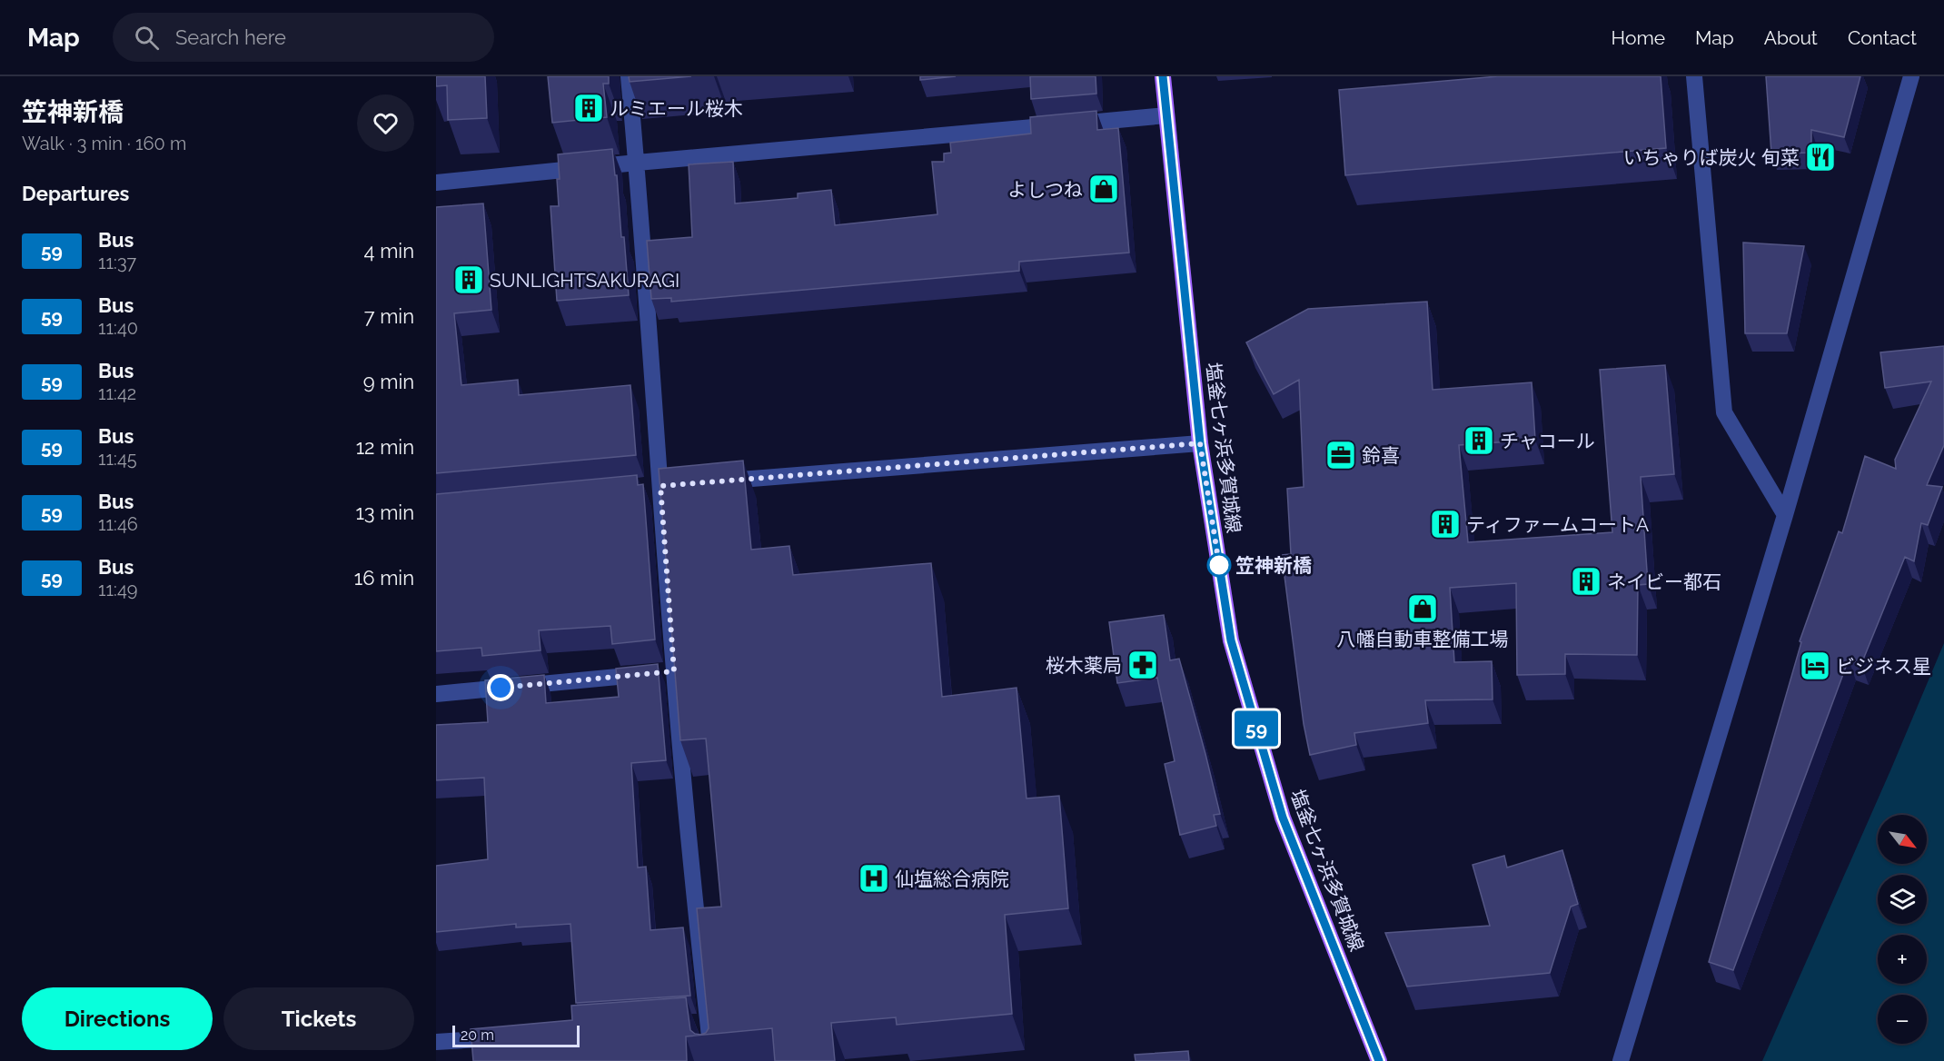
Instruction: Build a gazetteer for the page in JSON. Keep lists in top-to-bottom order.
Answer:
{
  "streets": {
    "main road": ["塩釜七ヶ浜多賀城線"]
  },
  "places": {
    "building": [
      "ルミエール桜木",
      "SUNLIGHTSAKURAGI",
      "チャコール",
      "ティファームコートA",
      "ネイビー都石"
    ],
    "restaurant": ["いちゃりば炭火 旬菜"],
    "shop": ["よしつね", "八幡自動車整備工場"],
    "office": ["鈴喜"],
    "other": ["笠神新橋"],
    "pharmacy": ["桜木薬局"],
    "hotel": ["ビジネス星"],
    "hospital": ["仙塩総合病院"]
  },
  "lines": ["bus line 59"],
  "scale_bar": "20 m",
  "north": "bottom right",
  "page": {
    "header": "Map",
    "search": "Search here",
    "nav": [
      "Home",
      "Map",
      "About",
      "Contact"
    ],
    "heading": [
      ["笠神新橋", "Walk · 3 min · 160 m"],
      "Departures"
    ],
    "on_map": "59",
    "list": [
      {
        "mark": "59",
        "name": "Bus",
        "note": "11:37",
        "value": "4 min"
      },
      {
        "mark": "59",
        "name": "Bus",
        "note": "11:40",
        "value": "7 min"
      },
      {
        "mark": "59",
        "name": "Bus",
        "note": "11:42",
        "value": "9 min"
      },
      {
        "mark": "59",
        "name": "Bus",
        "note": "11:45",
        "value": "12 min"
      },
      {
        "mark": "59",
        "name": "Bus",
        "note": "11:46",
        "value": "13 min"
      },
      {
        "mark": "59",
        "name": "Bus",
        "note": "11:49",
        "value": "16 min"
      }
    ],
    "map_buttons": ["+", "−"],
    "buttons": ["Directions", "Tickets"],
    "scale": "20 m"
  }
}
